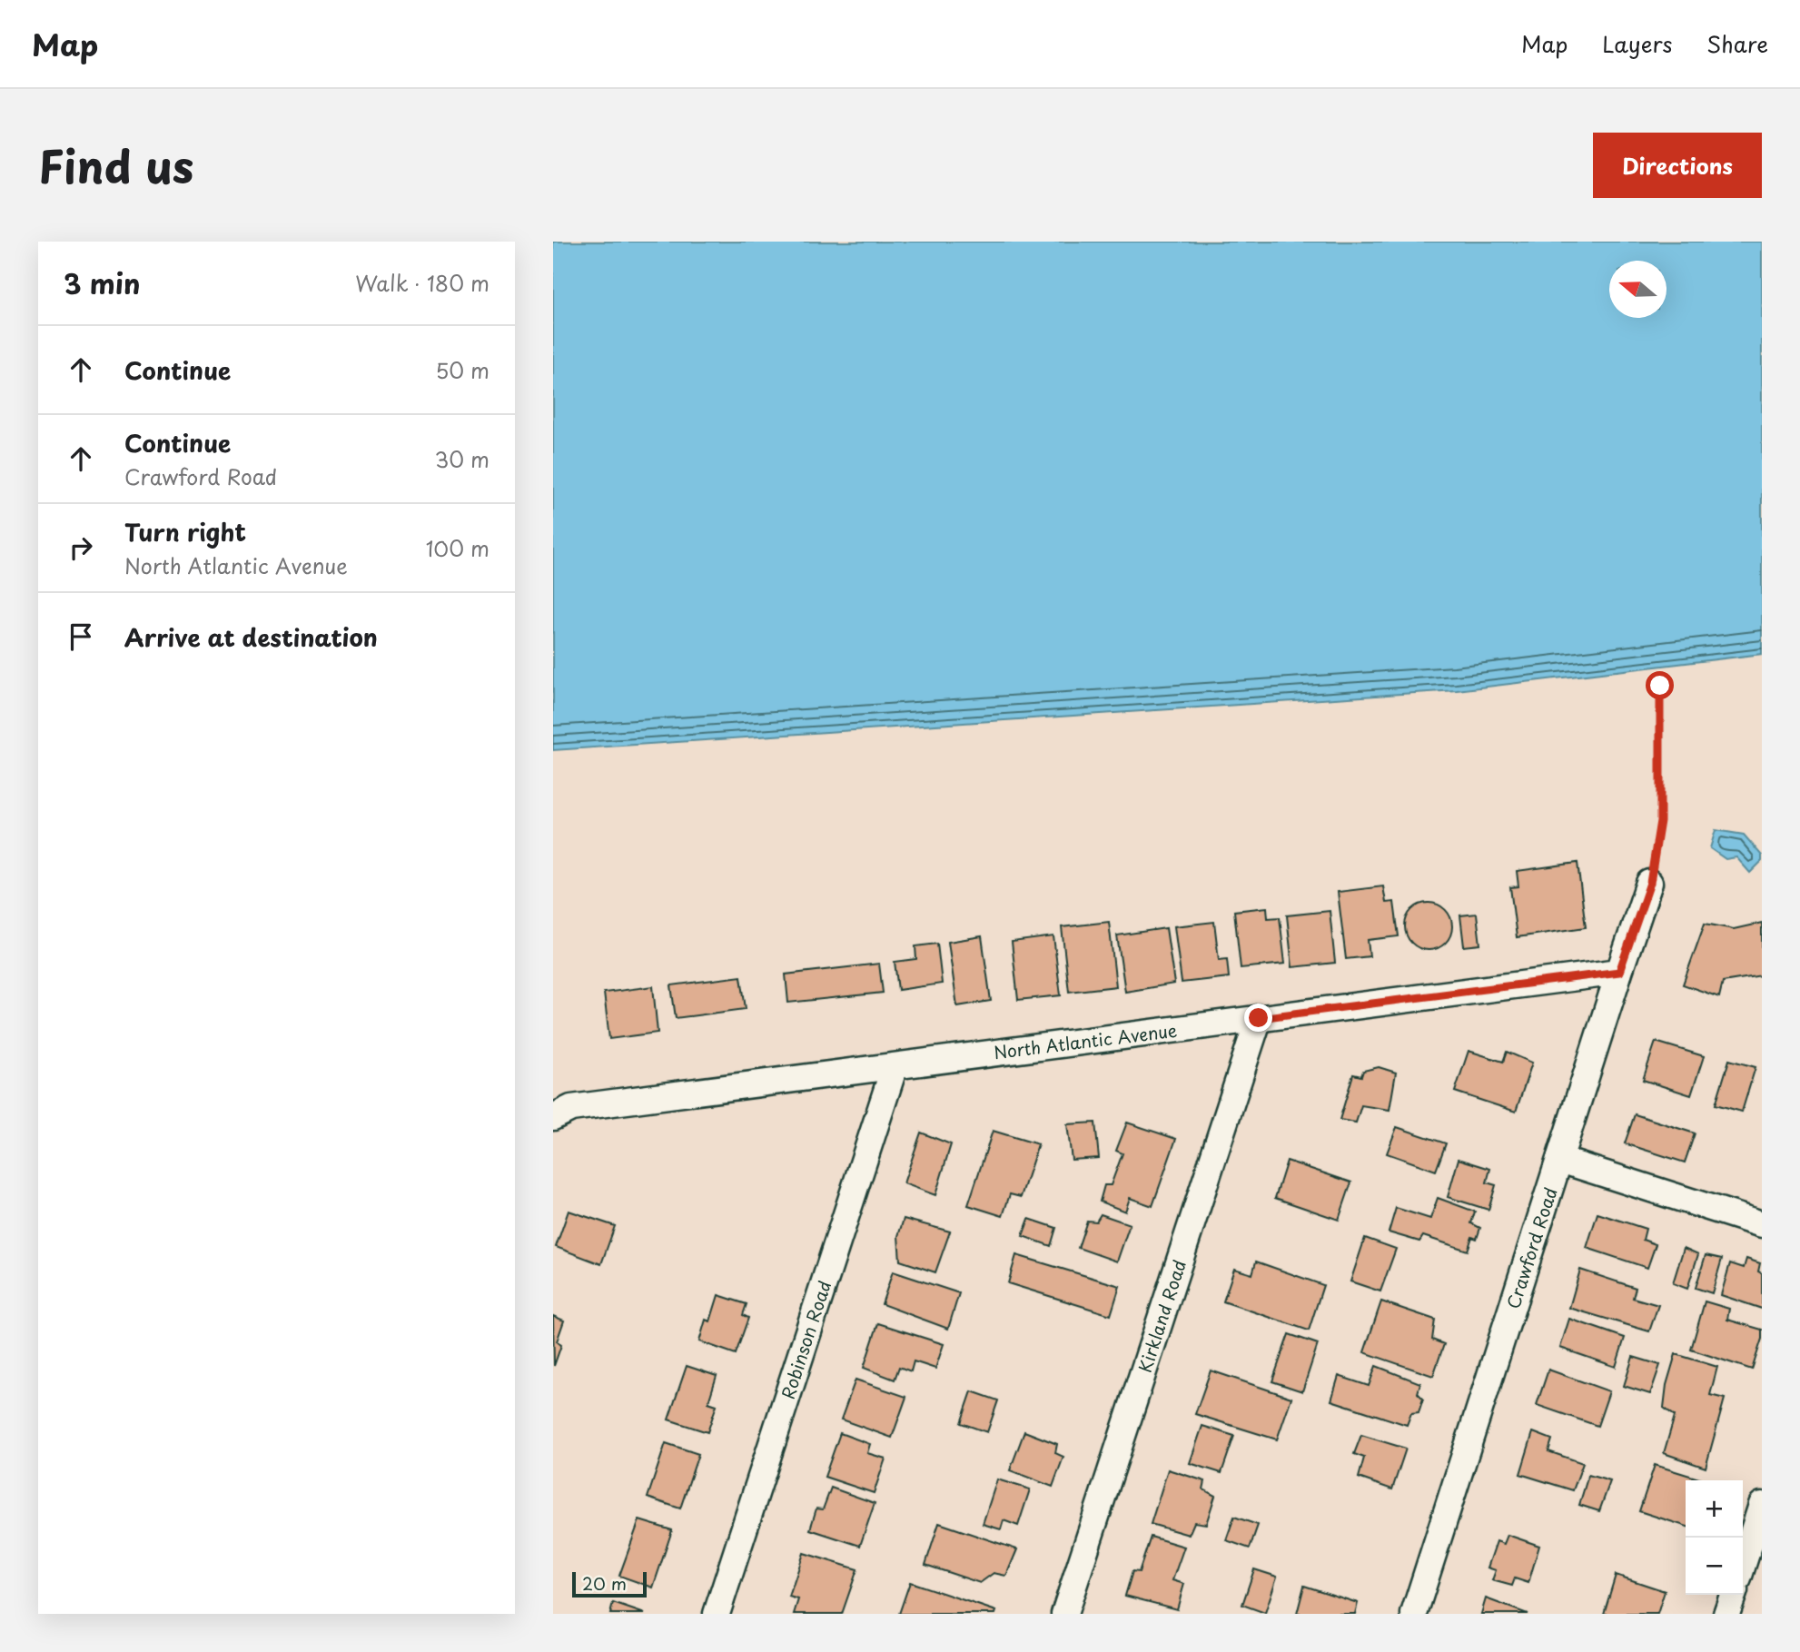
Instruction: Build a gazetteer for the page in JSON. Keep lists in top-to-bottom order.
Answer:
{
  "streets": {
    "street": [
      "North Atlantic Avenue",
      "Crawford Road",
      "Kirkland Road",
      "Robinson Road"
    ]
  },
  "crossings": [
    ["North Atlantic Avenue", "Crawford Road"],
    ["North Atlantic Avenue", "Kirkland Road"],
    ["North Atlantic Avenue", "Robinson Road"]
  ],
  "scale_bar": "20 m",
  "north": "left",
  "page": {
    "header": "Map",
    "nav": ["Map", "Layers", "Share"],
    "title": "Find us",
    "buttons": "Directions",
    "heading": ["3 min", "Walk · 180 m"],
    "list": [
      ["Continue", "50 m"],
      ["Continue", "Crawford Road", "30 m"],
      ["Turn right", "North Atlantic Avenue", "100 m"],
      "Arrive at destination"
    ],
    "map_buttons": ["+", "−"],
    "scale": "20 m"
  }
}
